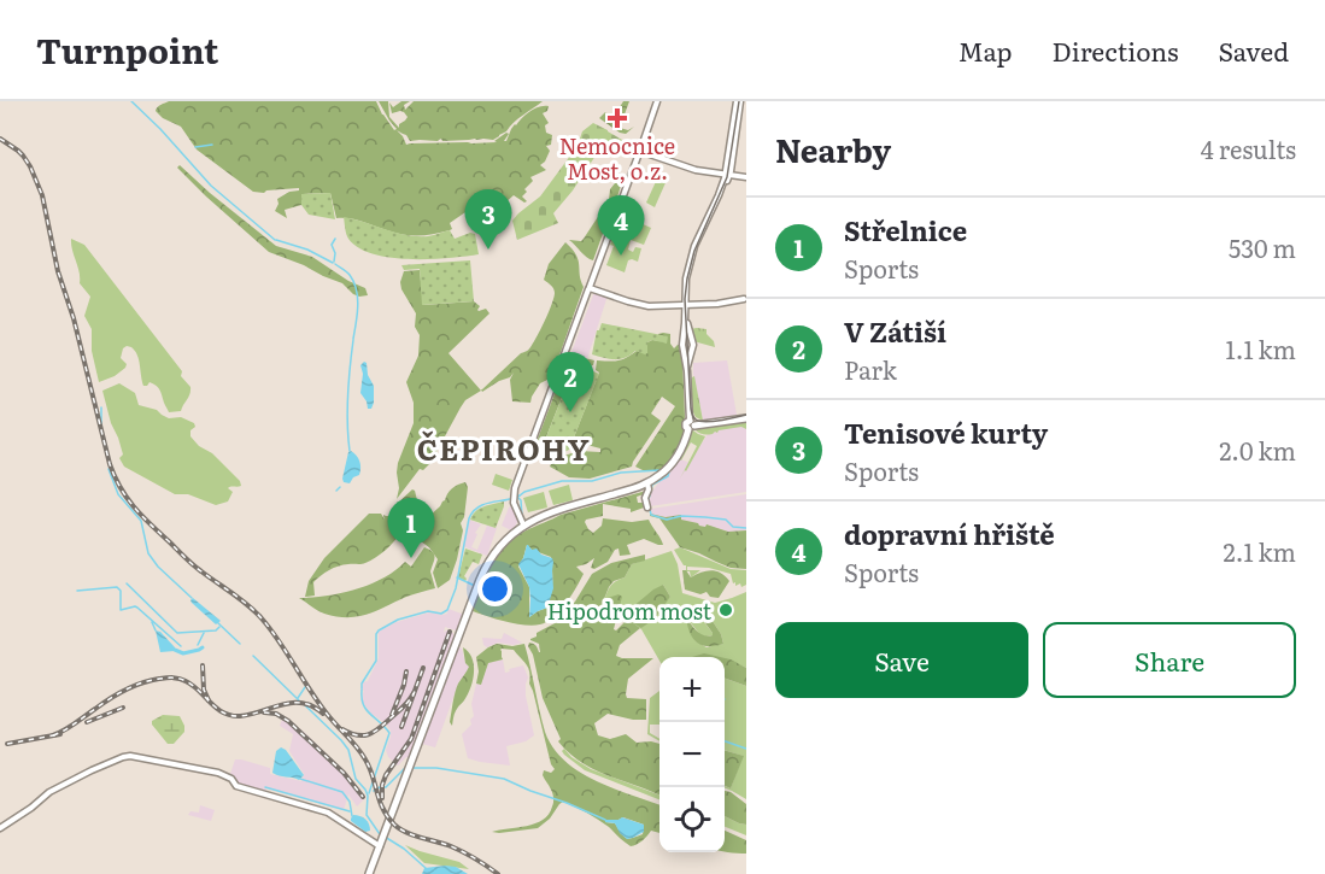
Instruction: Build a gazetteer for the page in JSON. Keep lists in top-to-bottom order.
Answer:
{
  "districts": ["ČEPIROHY"],
  "places": {
    "health": ["Nemocnice Most, o.z."],
    "other": ["Hipodrom most"]
  },
  "page": {
    "header": "Turnpoint",
    "nav": ["Map", "Directions", "Saved"],
    "heading": ["Nearby", "4 results"],
    "pins": [
      "3",
      "4",
      "2",
      "1"
    ],
    "list": [
      {
        "mark": "1",
        "name": "Střelnice",
        "note": "Sports",
        "value": "530 m"
      },
      {
        "mark": "2",
        "name": "V Zátiší",
        "note": "Park",
        "value": "1.1 km"
      },
      {
        "mark": "3",
        "name": "Tenisové kurty",
        "note": "Sports",
        "value": "2.0 km"
      },
      {
        "mark": "4",
        "name": "dopravní hřiště",
        "note": "Sports",
        "value": "2.1 km"
      }
    ],
    "buttons": ["Save", "Share"],
    "map_buttons": ["+", "−"]
  }
}
